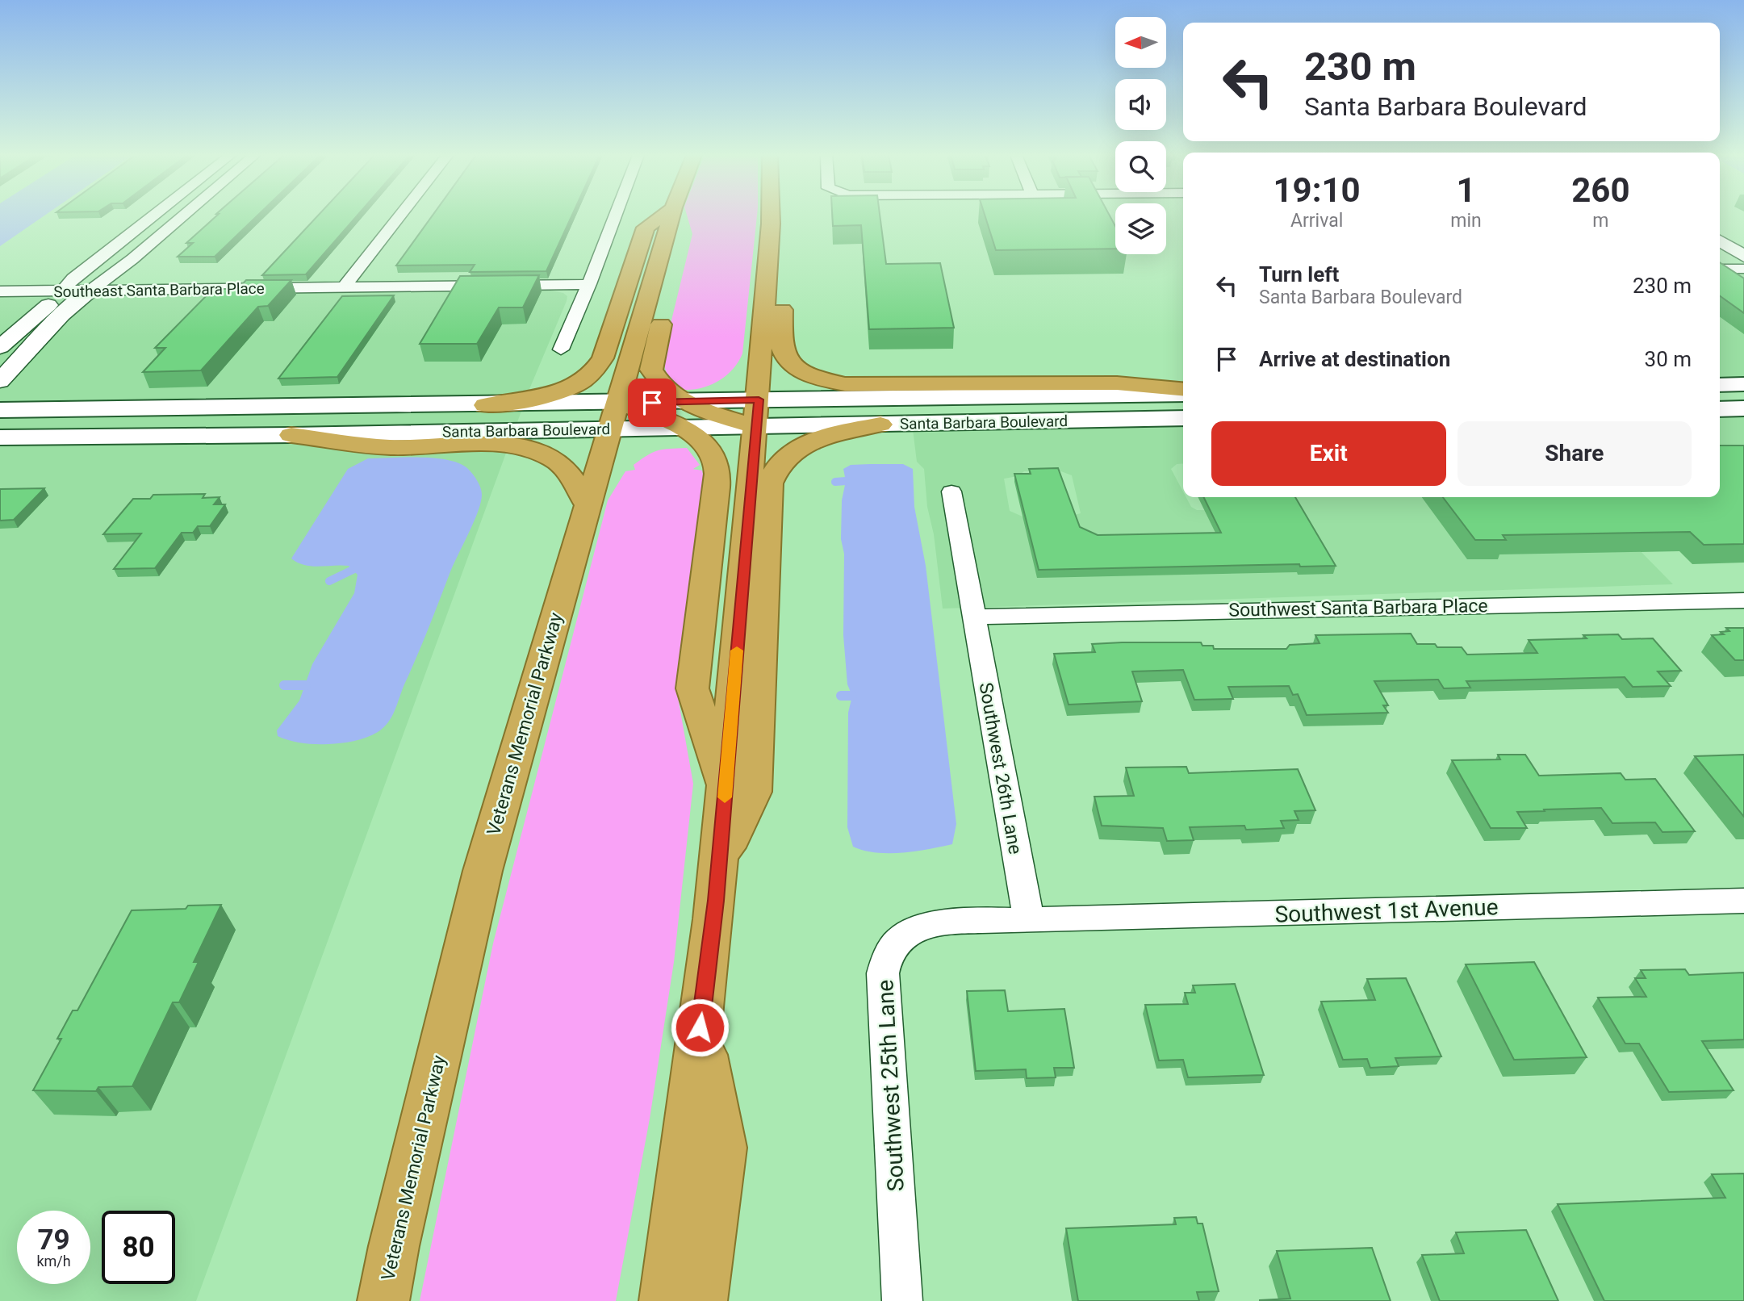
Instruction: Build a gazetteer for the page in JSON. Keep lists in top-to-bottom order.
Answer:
{
  "streets": {
    "highway": ["Veterans Memorial Parkway"],
    "main road": ["Santa Barbara Boulevard"],
    "street": [
      "Southeast Santa Barbara Place",
      "Southwest Santa Barbara Place",
      "Southwest 26th Lane",
      "Southwest 1st Avenue",
      "Southwest 25th Lane"
    ]
  },
  "crossings": [
    ["Santa Barbara Boulevard", "Veterans Memorial Parkway"],
    ["Southwest Santa Barbara Place", "Southwest 26th Lane"],
    ["Southwest 26th Lane", "Southwest 1st Avenue"],
    ["Southwest 26th Lane", "Southwest 25th Lane"],
    ["Southwest 1st Avenue", "Southwest 25th Lane"]
  ],
  "north": "left",
  "page": {
    "turn": ["230 m", "Santa Barbara Boulevard"],
    "eta": [
      "19:10",
      "Arrival",
      "1",
      "min",
      "260",
      "m"
    ],
    "list": [
      {
        "name": "Turn left",
        "note": "Santa Barbara Boulevard",
        "value": "230 m"
      },
      {
        "name": "Arrive at destination",
        "value": "30 m"
      }
    ],
    "buttons": ["Exit", "Share"],
    "speed": "79 km/h",
    "limit": "80"
  }
}
